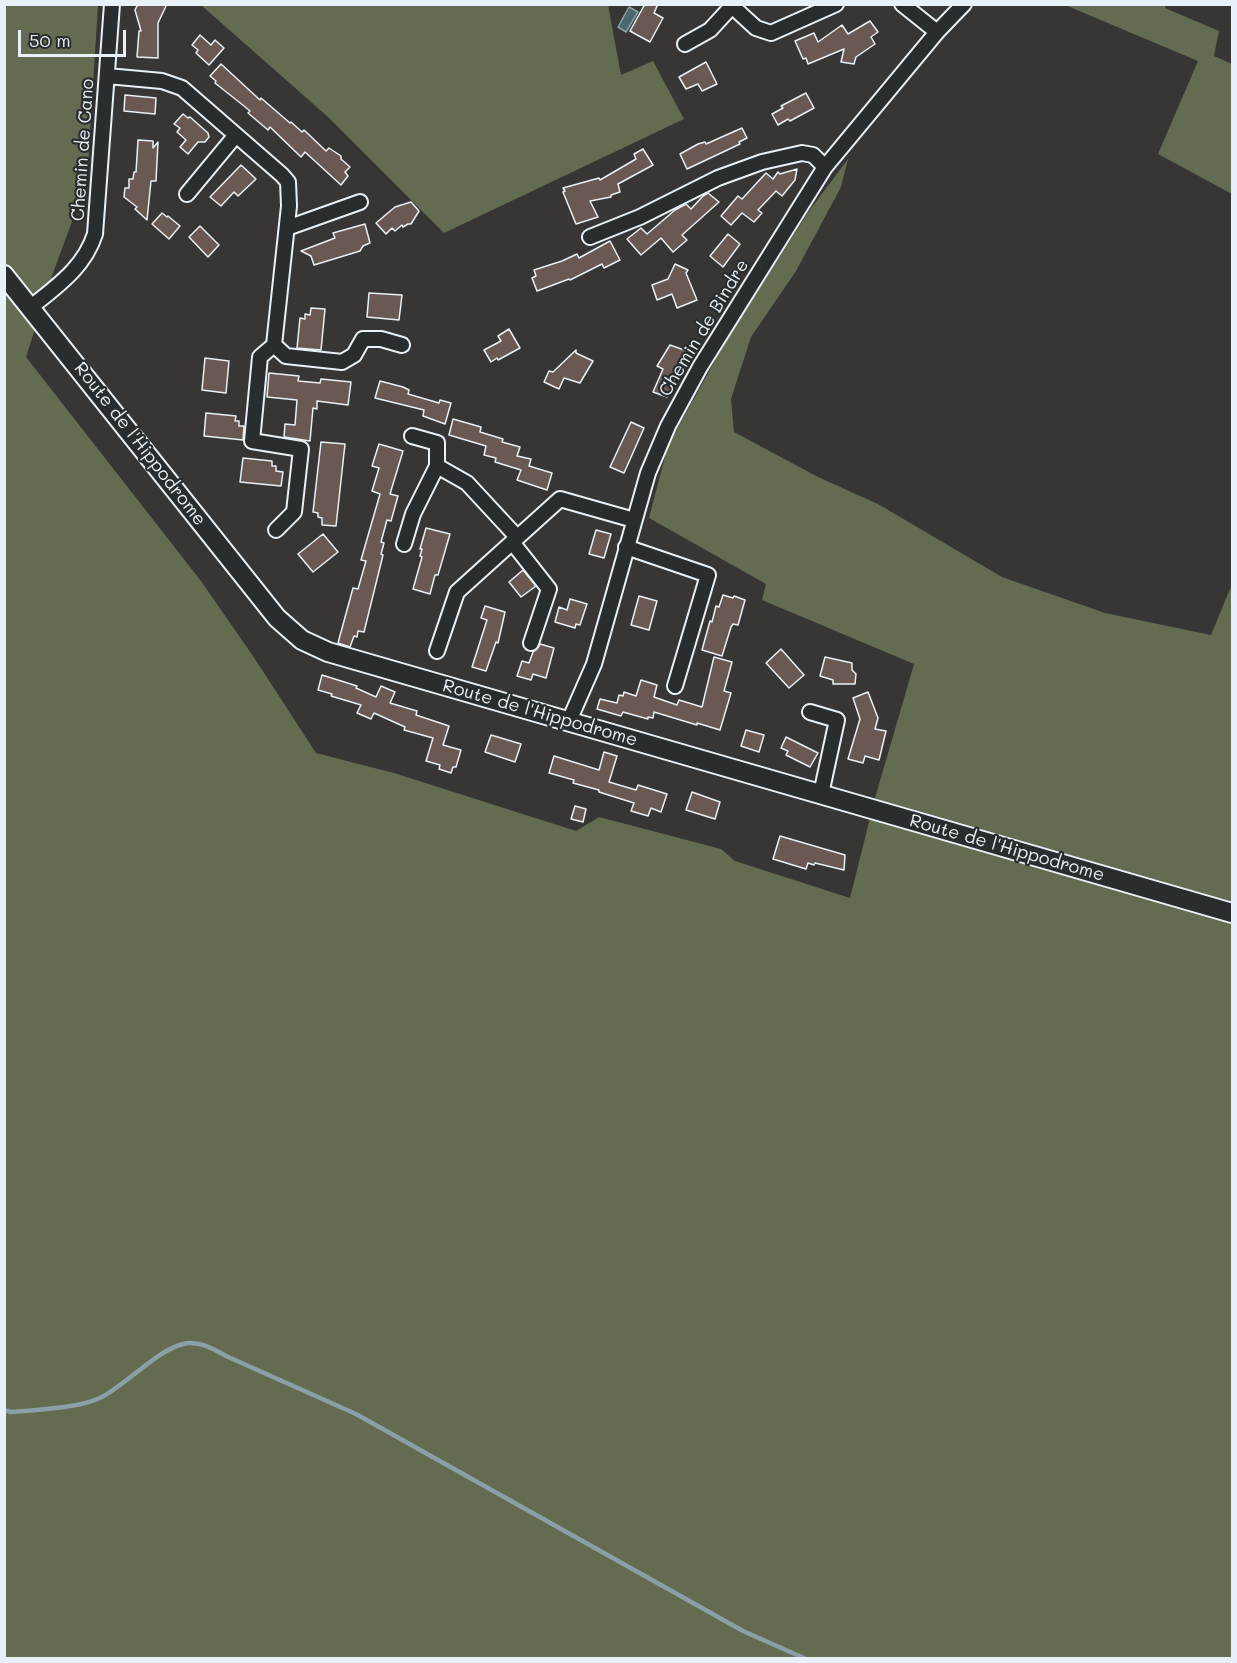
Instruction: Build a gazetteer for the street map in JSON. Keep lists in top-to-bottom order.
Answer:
{
  "streets": {
    "main road": ["Route de l'Hippodrome"],
    "street": ["Chemin de Cano", "Chemin de Bindre"]
  },
  "crossings": [
    ["Chemin de Cano", "Route de l'Hippodrome"],
    ["Chemin de Bindre", "Route de l'Hippodrome"]
  ],
  "scale_bar": "50 m"
}
